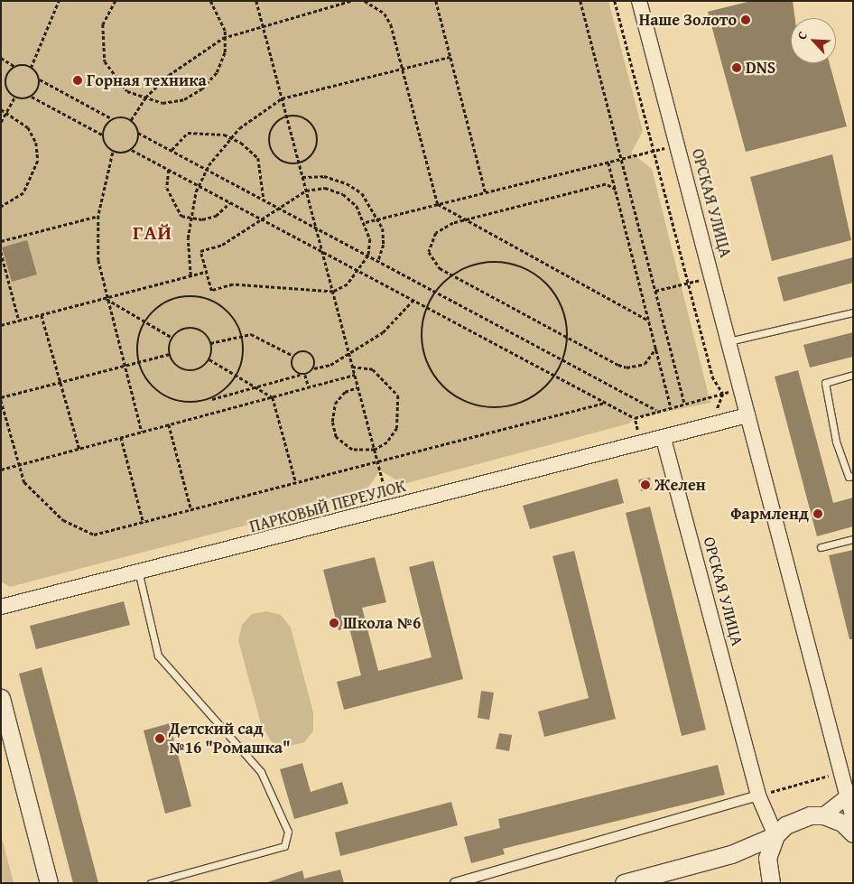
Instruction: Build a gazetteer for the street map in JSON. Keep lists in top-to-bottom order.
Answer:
{
  "streets": {
    "street": ["ОРСКАЯ УЛИЦА", "ПАРКОВЫЙ ПЕРЕУЛОК"]
  },
  "crossings": [
    ["ОРСКАЯ УЛИЦА", "ПАРКОВЫЙ ПЕРЕУЛОК"]
  ],
  "districts": ["ГАЙ"],
  "places": [
    "Наше Золото",
    "DNS",
    "Горная техника",
    "Желен",
    "Фармленд",
    "Школа №6",
    "Детский сад №16 \"Ромашка\""
  ],
  "north": "top left"
}
